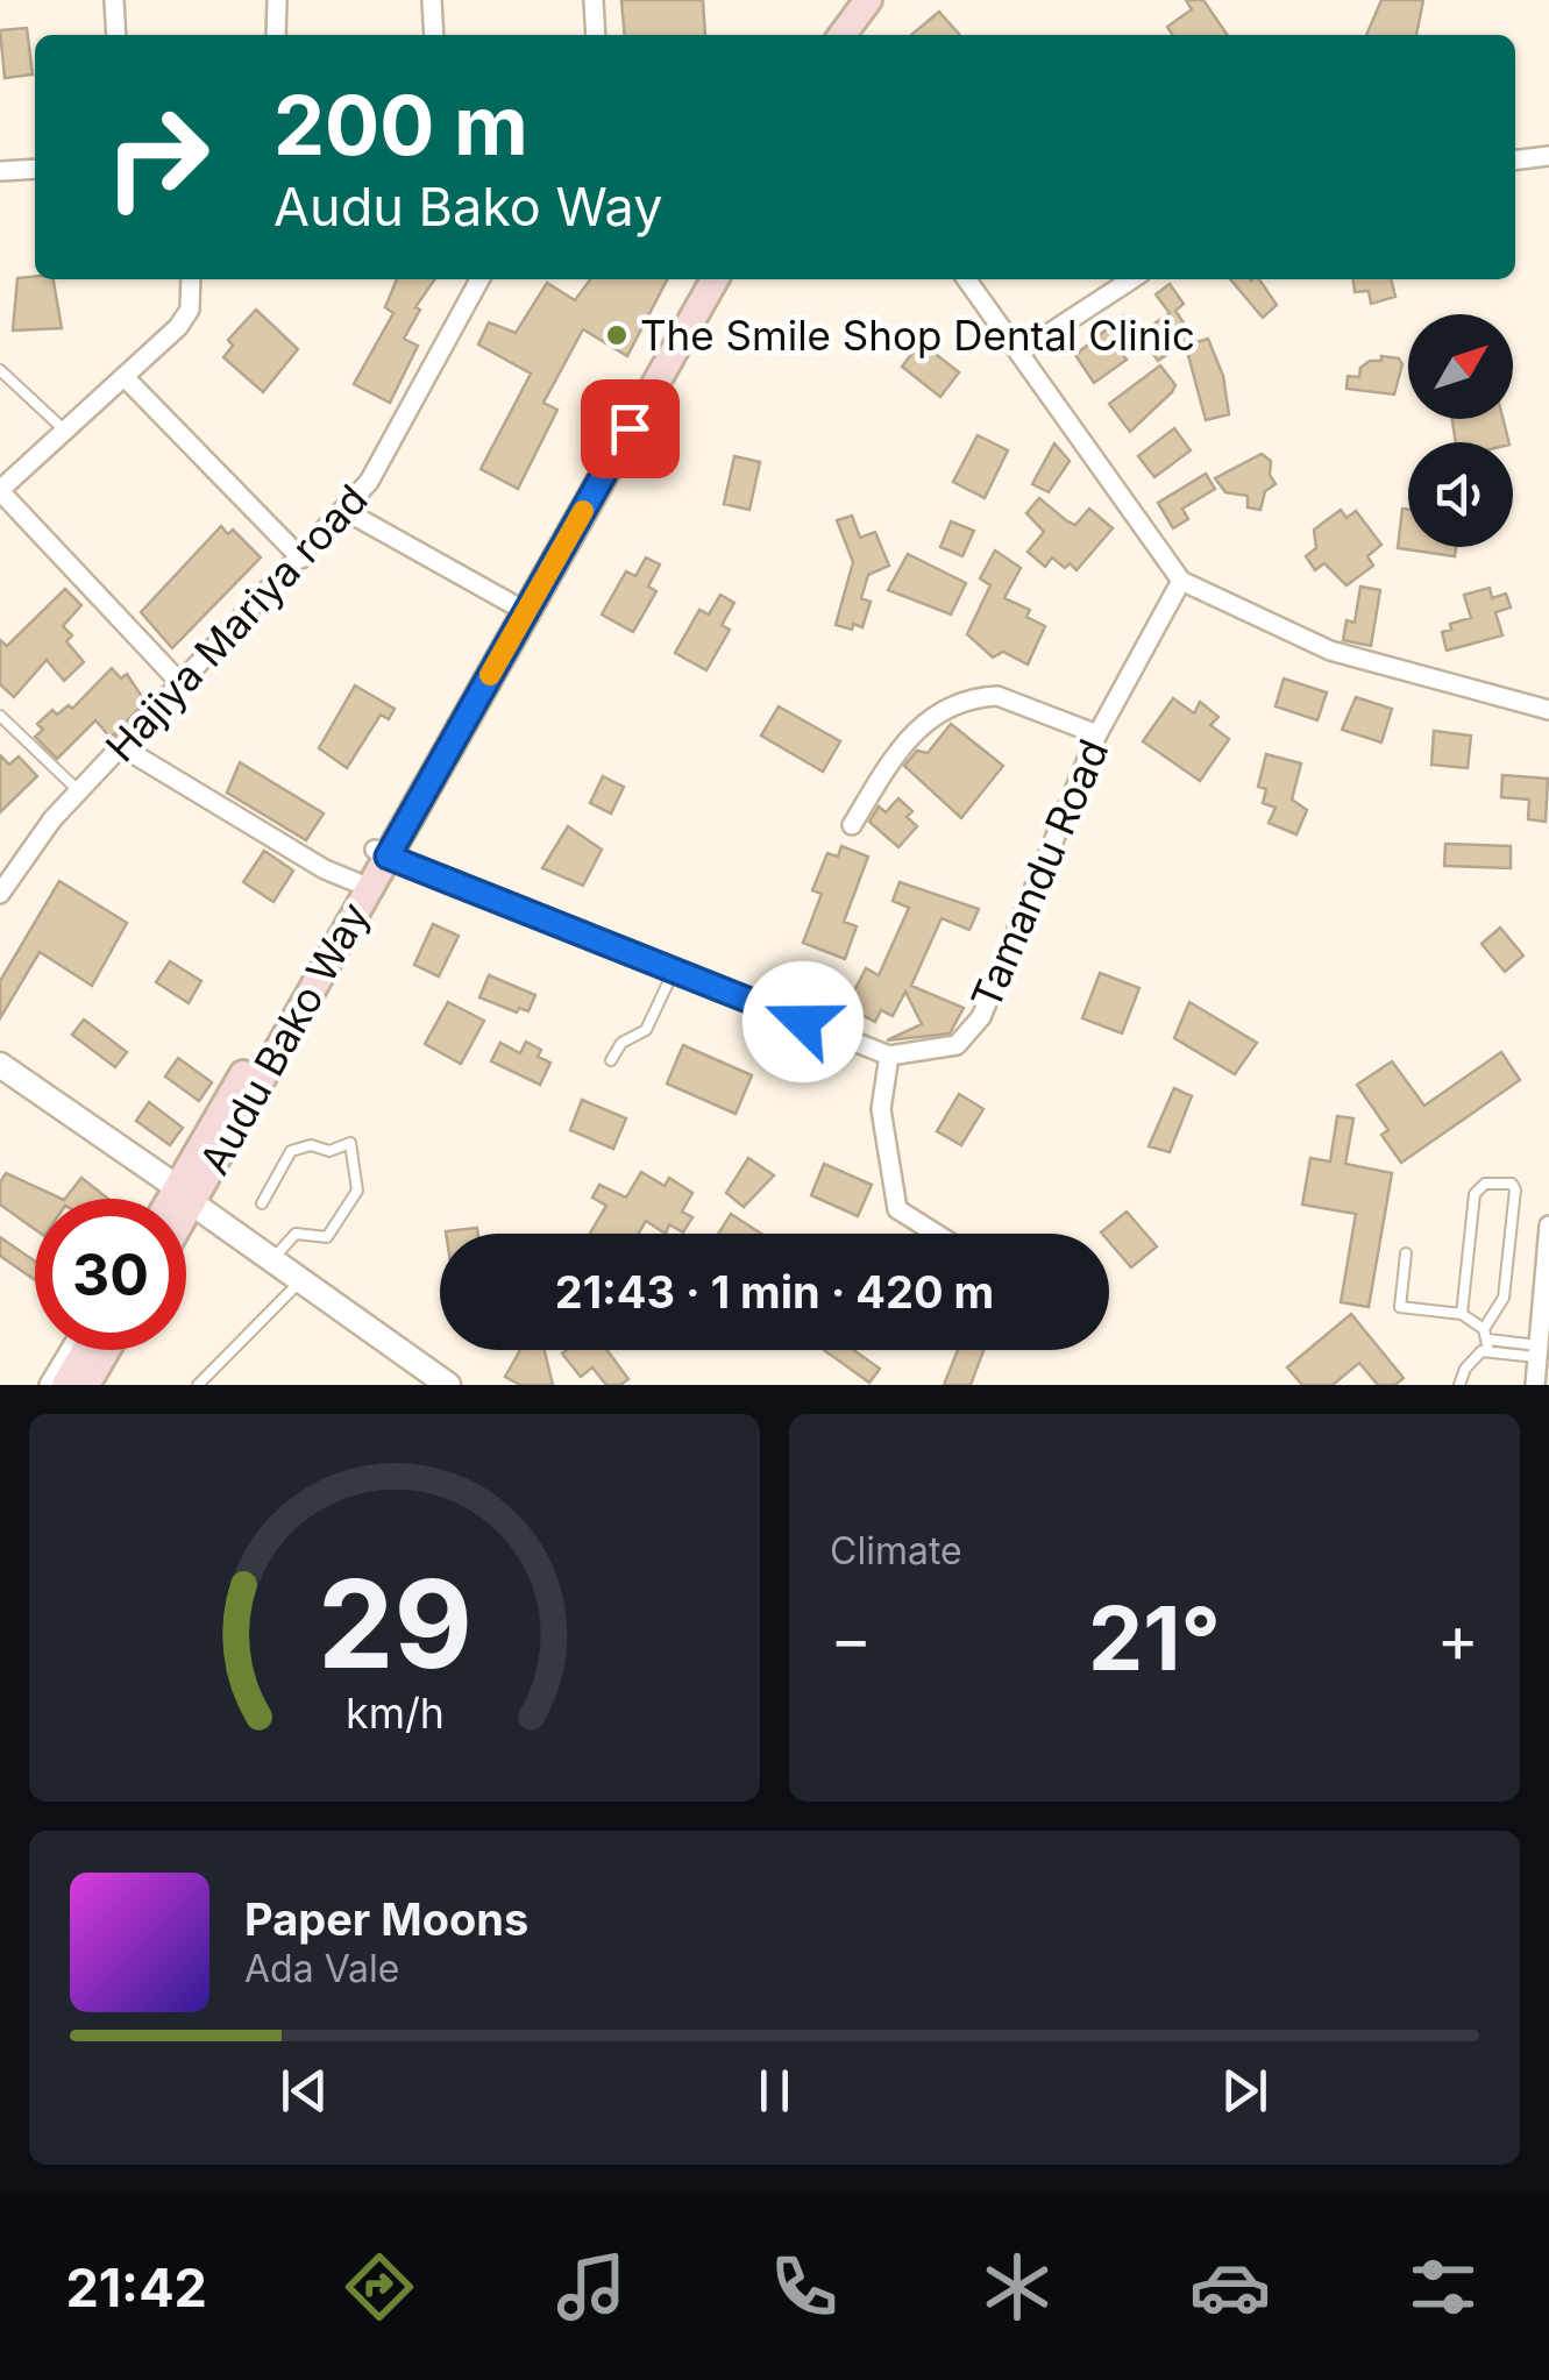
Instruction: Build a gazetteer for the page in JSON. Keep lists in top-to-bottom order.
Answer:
{
  "streets": {
    "main road": ["Audu Bako Way"],
    "street": ["Hajiya Mariya road", "Tamandu Road"]
  },
  "places": ["The Smile Shop Dental Clinic"],
  "north": "top right",
  "page": {
    "turn": ["200 m", "Audu Bako Way"],
    "limit": "30",
    "trip": "21:43 · 1 min · 420 m",
    "tile": "Climate",
    "heat": ["−", "21°", "+"],
    "song": ["Paper Moons", "Ada Vale"],
    "tabs": "21:42",
    "gauge": ["29", "km/h"]
  }
}
